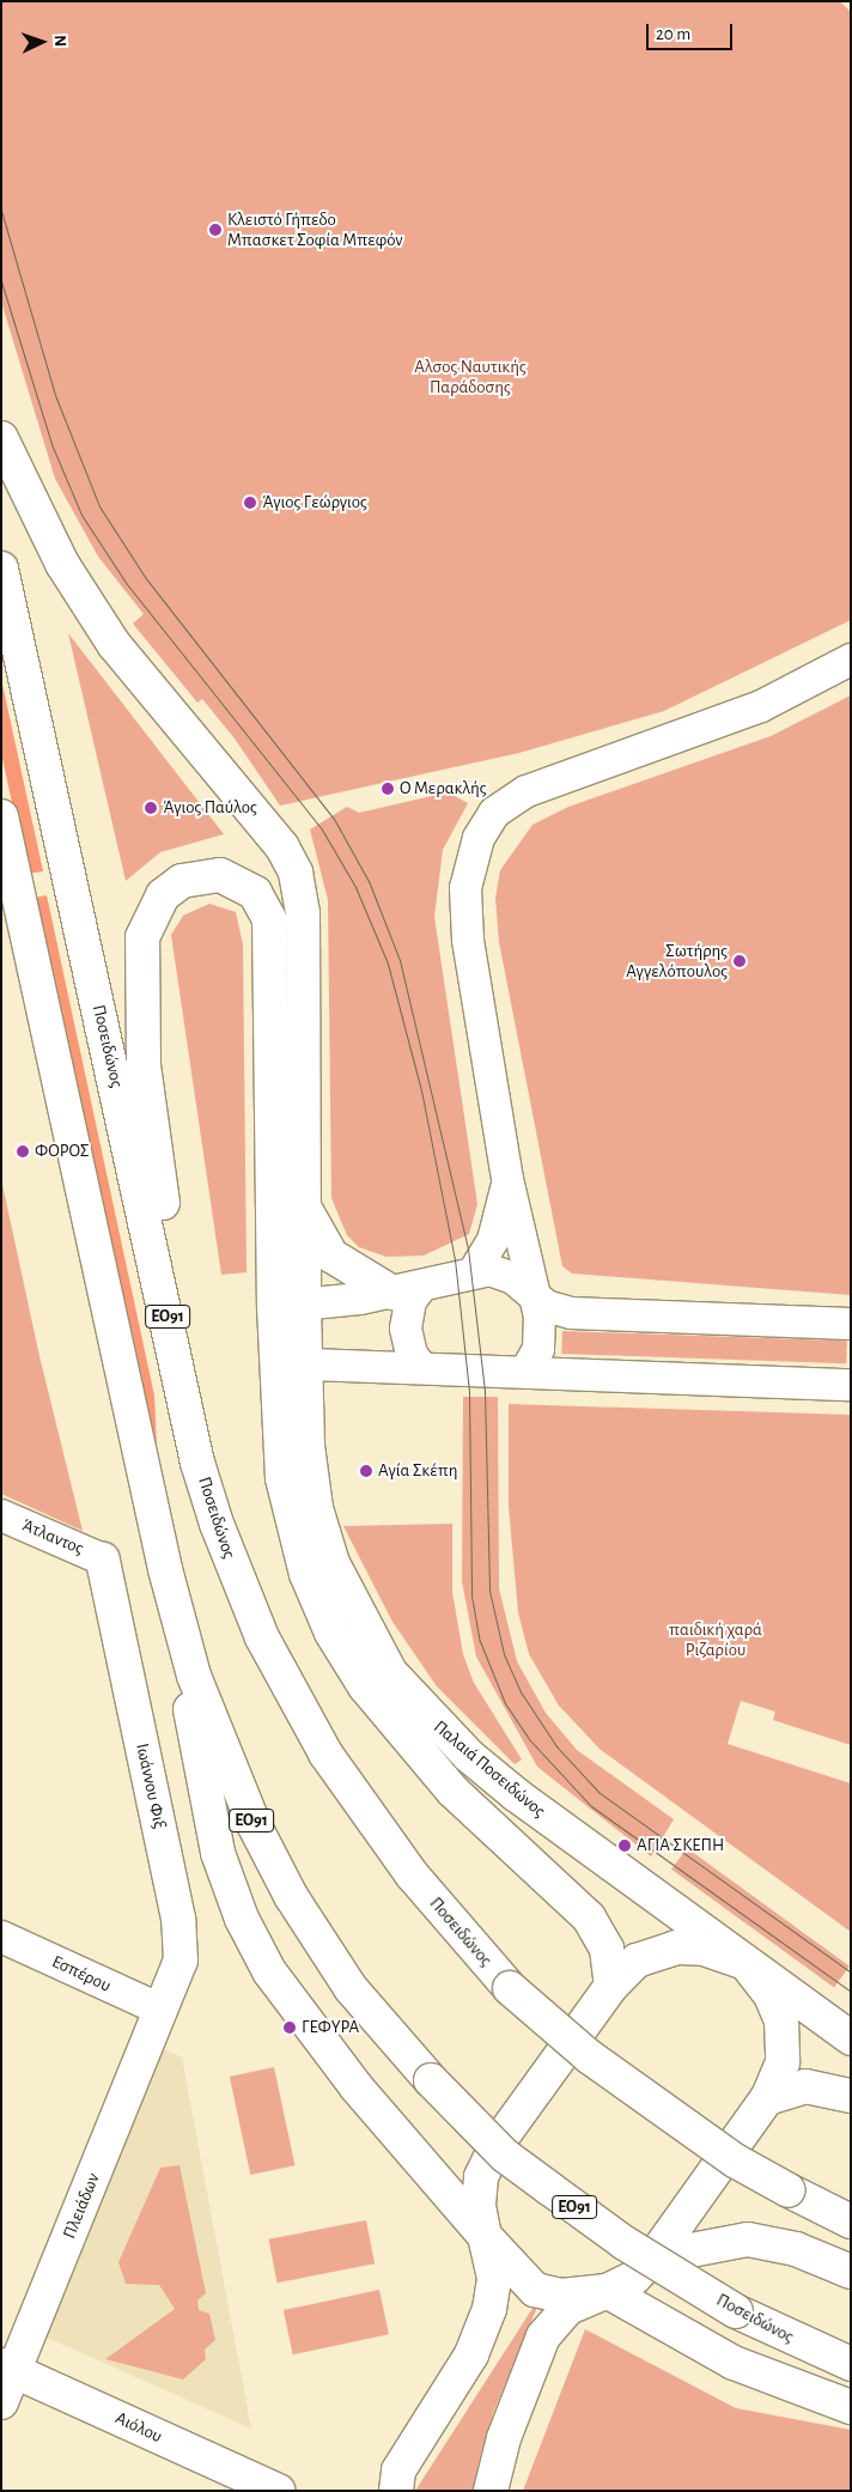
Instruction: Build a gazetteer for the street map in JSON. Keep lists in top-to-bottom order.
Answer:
{
  "streets": {
    "main road": [
      "Ποσειδώνος",
      "ΕΟ91",
      "Παλαιά Ποσειδώνος",
      "Ιωάννου Φιξ",
      "Πλειάδων",
      "Αιόλου"
    ],
    "street": ["Άτλαντος", "Εσπέρου"]
  },
  "crossings": [
    ["Άτλαντος", "Ιωάννου Φιξ"],
    ["Ιωάννου Φιξ", "Εσπέρου"],
    ["Ιωάννου Φιξ", "Πλειάδων"],
    ["Εσπέρου", "Πλειάδων"],
    ["Πλειάδων", "Αιόλου"]
  ],
  "parks": ["Αλσος Ναυτικής Παράδοσης", "παιδική χαρά Ριζαρίου"],
  "places": [
    "Κλειστό Γήπεδο Μπασκετ Σοφία Μπεφόν",
    "Άγιος Γεώργιος",
    "Ο Μερακλής",
    "Άγιος Παύλος",
    "Σωτήρης Αγγελόπουλος",
    "ΦΟΡΟΣ",
    "Αγία Σκέπη",
    "ΑΓΙΑ ΣΚΕΠΗ",
    "ΓΕΦΥΡΑ"
  ],
  "scale_bar": "20 m",
  "north": "right"
}
